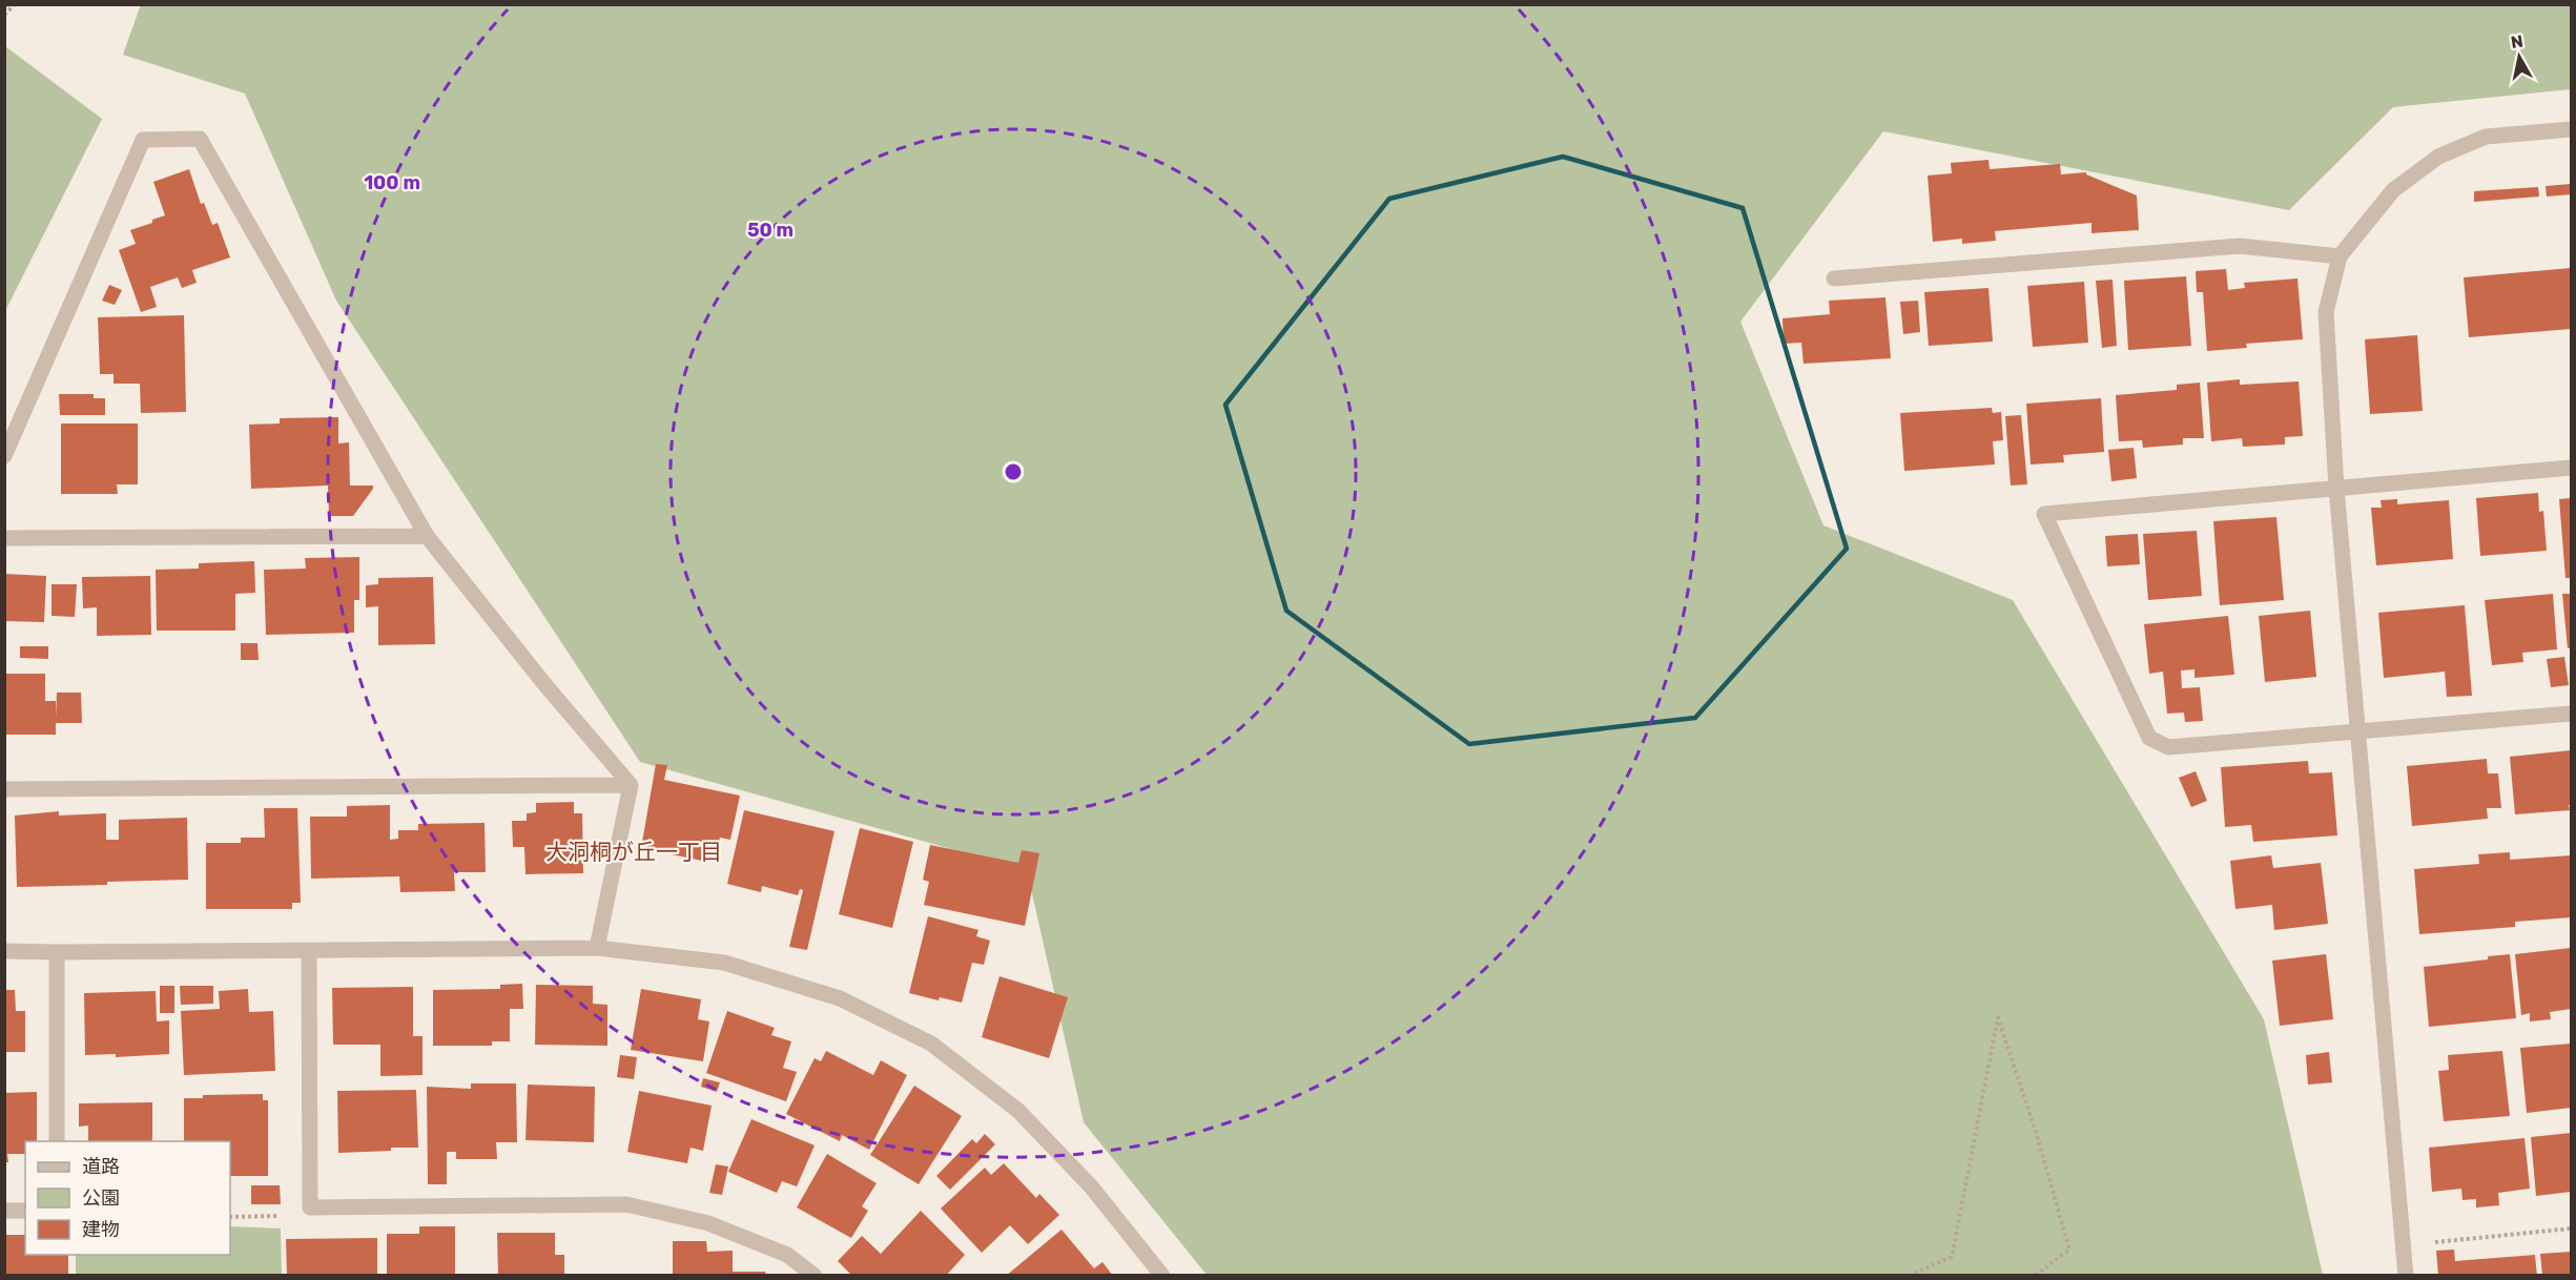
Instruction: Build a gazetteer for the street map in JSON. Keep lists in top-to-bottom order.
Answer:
{
  "districts": ["大洞桐が丘一丁目"],
  "legend": ["道路", "公園", "建物"],
  "north": "top",
  "rings": ["100 m", "50 m"]
}
